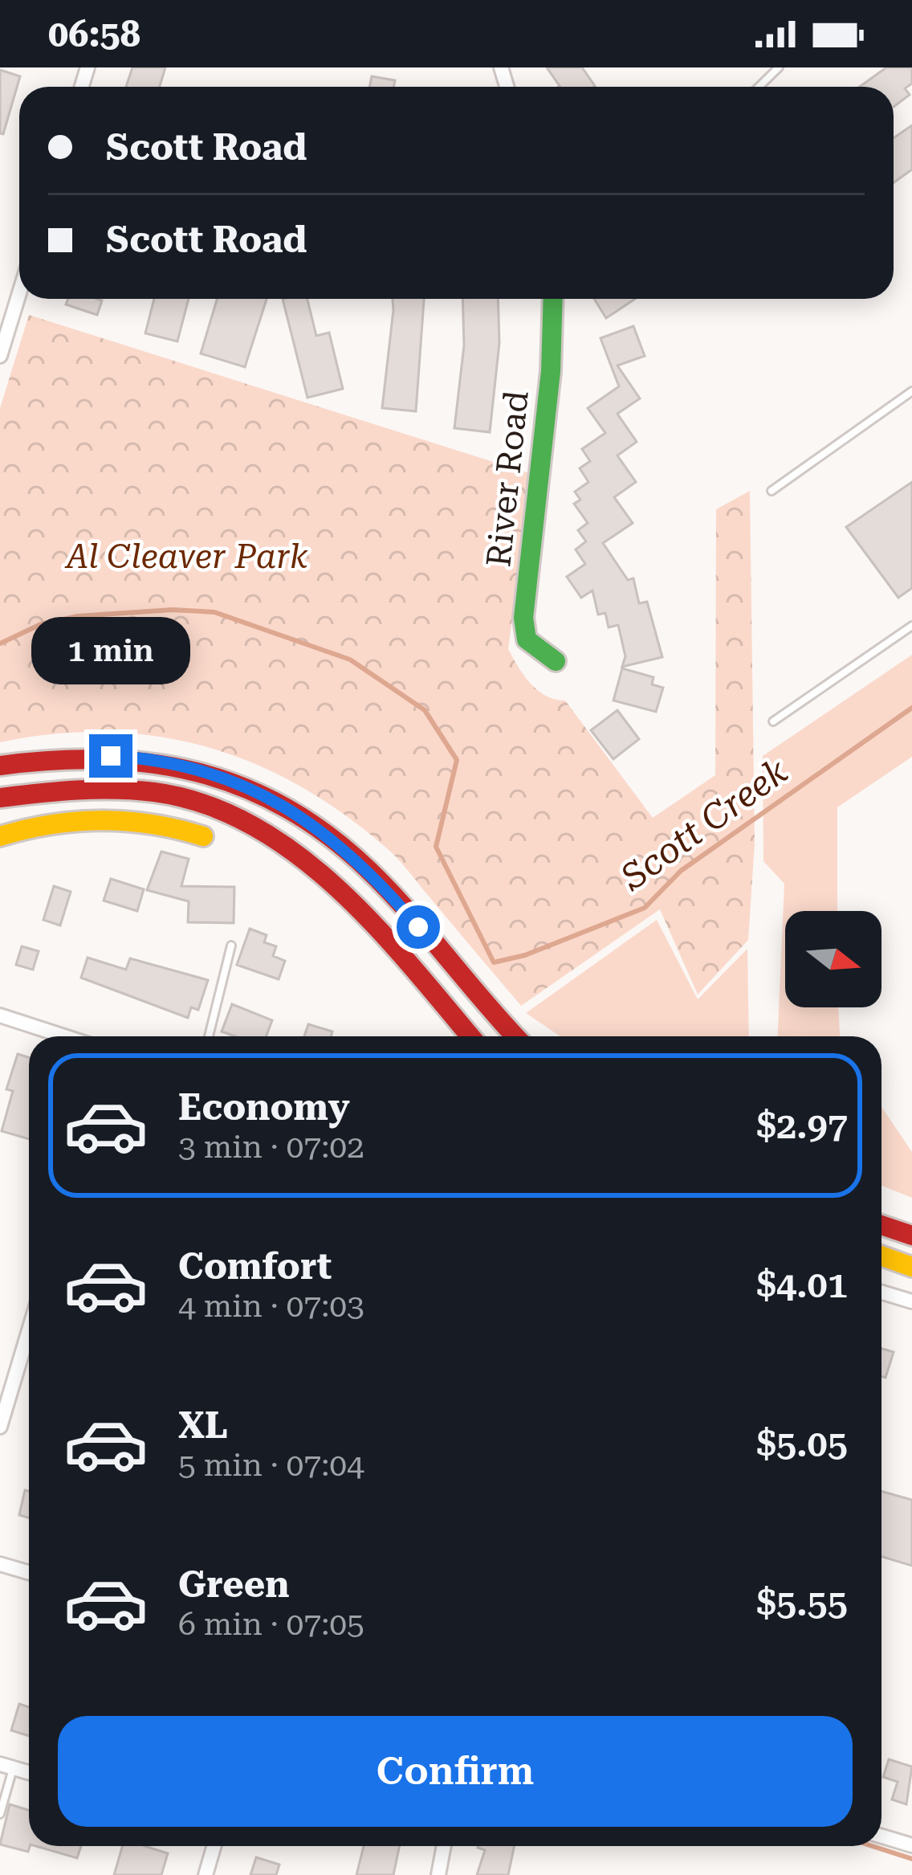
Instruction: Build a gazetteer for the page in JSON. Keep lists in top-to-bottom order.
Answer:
{
  "streets": {
    "main road": ["River Road"]
  },
  "water": ["Scott Creek"],
  "parks": ["Al Cleaver Park"],
  "north": "right",
  "page": {
    "status": "06:58",
    "banner": ["Scott Road", "Scott Road"],
    "bubble": "1 min",
    "list": [
      {
        "name": "Economy",
        "note": "3 min · 07:02",
        "value": "$2.97"
      },
      {
        "name": "Comfort",
        "note": "4 min · 07:03",
        "value": "$4.01"
      },
      {
        "name": "XL",
        "note": "5 min · 07:04",
        "value": "$5.05"
      },
      {
        "name": "Green",
        "note": "6 min · 07:05",
        "value": "$5.55"
      }
    ],
    "buttons": "Confirm"
  }
}
